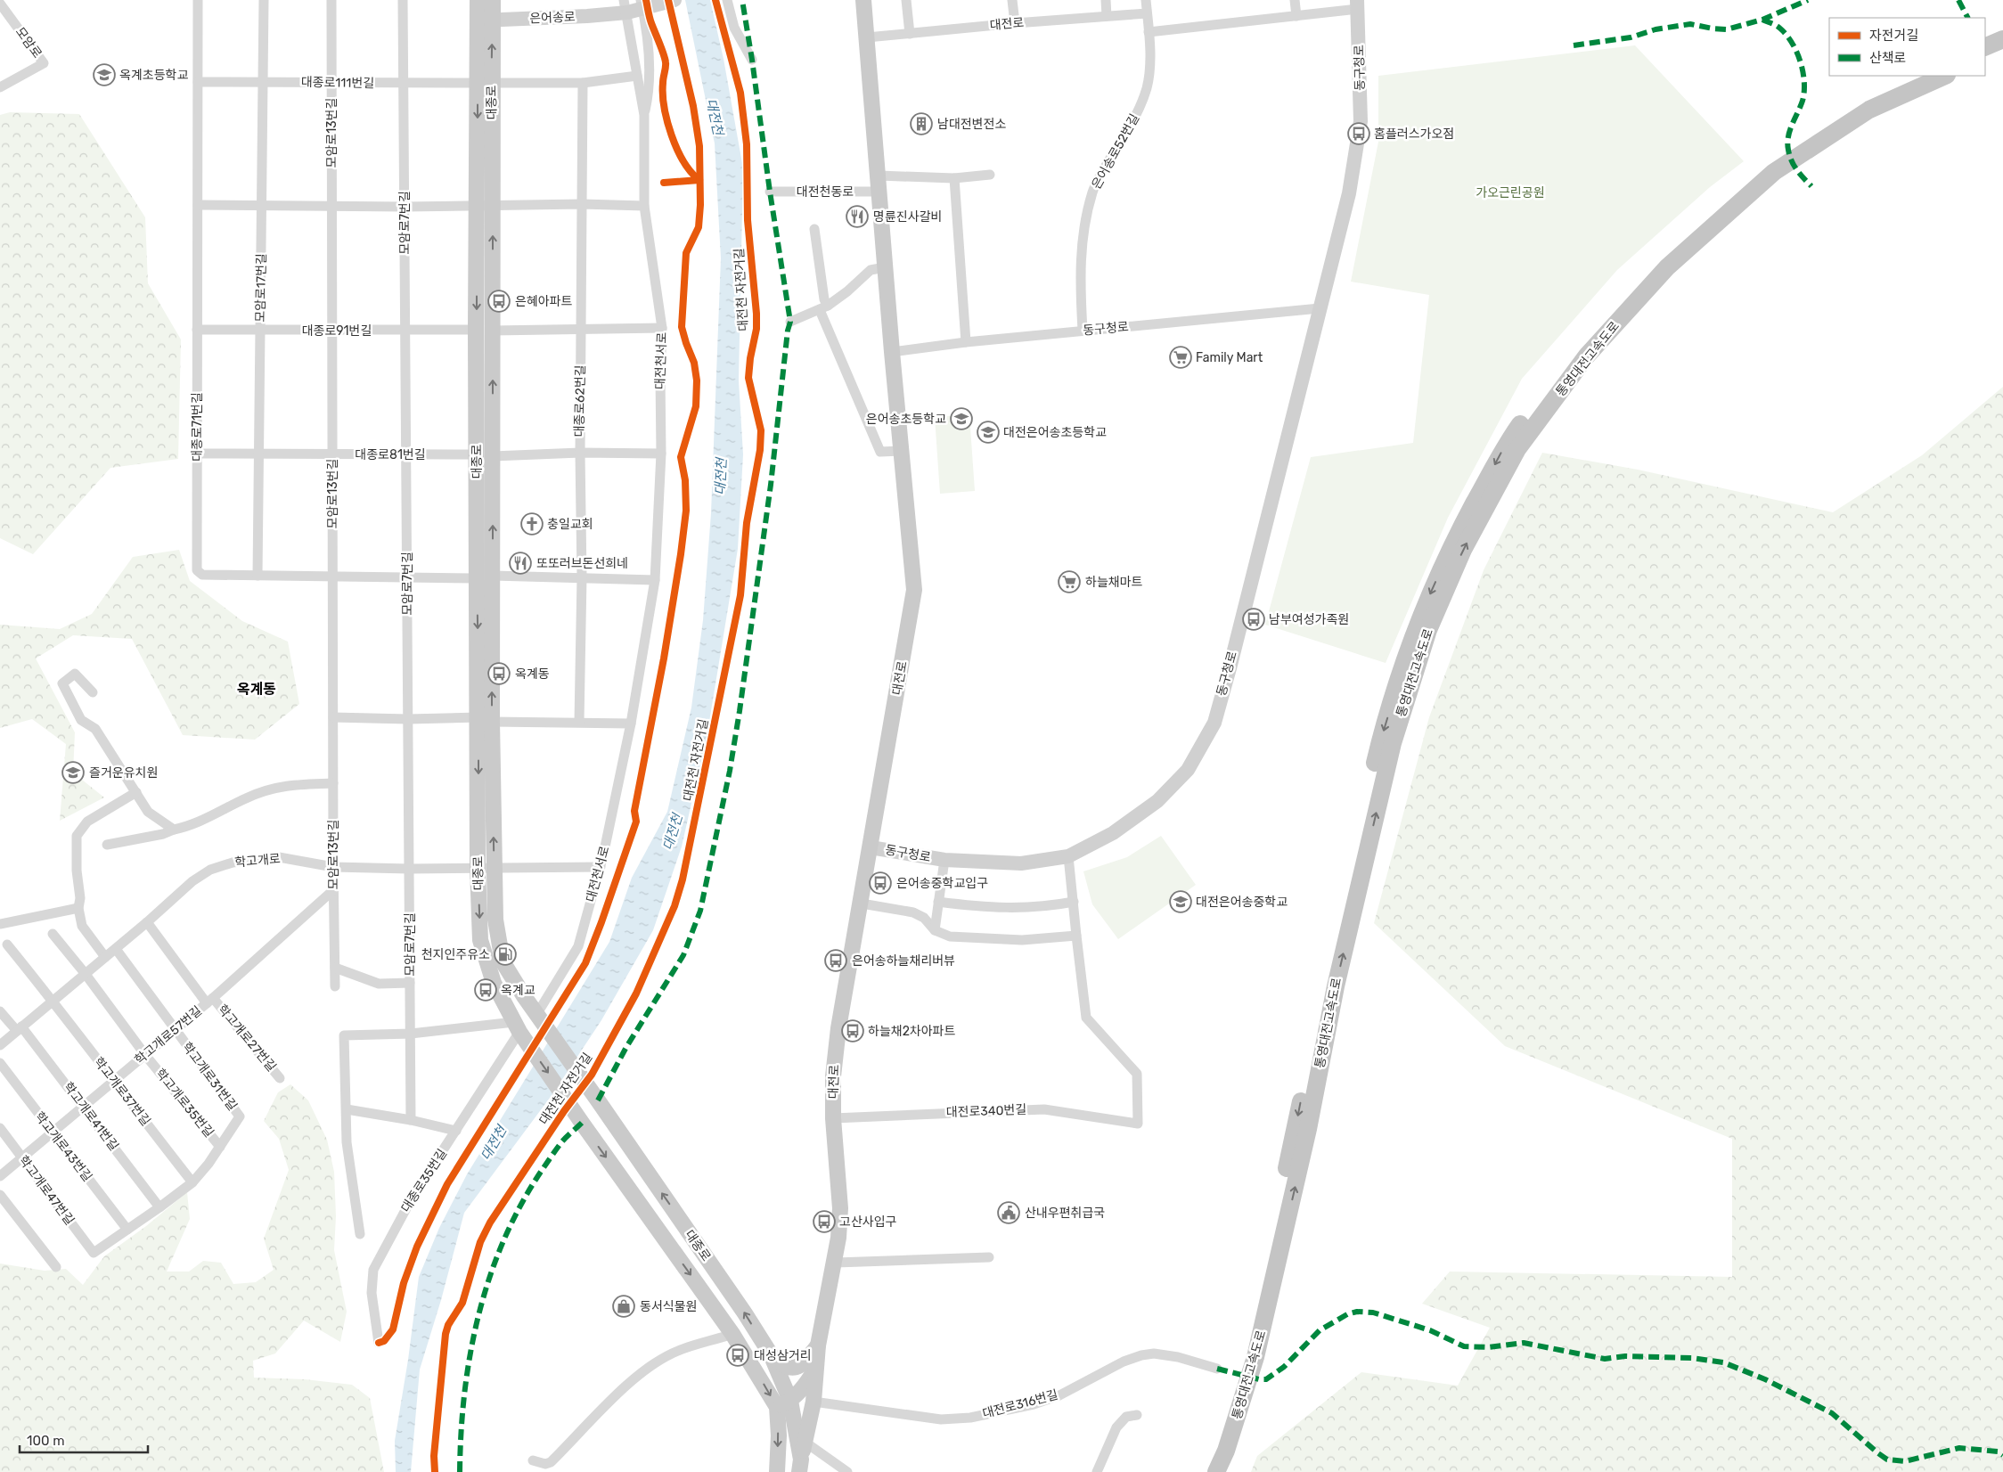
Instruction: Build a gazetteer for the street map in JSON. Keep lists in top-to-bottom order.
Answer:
{
  "streets": {
    "highway": ["통영대전고속도로"],
    "main road": [
      "은어송로",
      "대전로",
      "동구청로",
      "대종로"
    ],
    "street": [
      "모암로",
      "대종로111번길",
      "모암로13번길",
      "은어송로52번길",
      "대전천동로",
      "모암로7번길",
      "모암로17번길",
      "대종로91번길",
      "대전천서로",
      "대종로62번길",
      "대종로71번길",
      "대종로81번길",
      "학고개로",
      "학고개로57번길",
      "학고개로27번길",
      "학고개로31번길",
      "학고개로37번길",
      "학고개로35번길",
      "대전로340번길",
      "학고개로41번길",
      "학고개로43번길",
      "대종로35번길",
      "학고개로47번길",
      "대전로316번길"
    ],
    "cycle path": ["대전천 자전거길"]
  },
  "crossings": [
    ["은어송로", "대종로"],
    ["은어송로", "대전천서로"],
    ["대전로", "동구청로"],
    ["대전로", "대종로"],
    ["대전로", "은어송로52번길"],
    ["대전로", "대전천동로"],
    ["대전로", "대전로340번길"],
    ["동구청로", "은어송로52번길"],
    ["대종로111번길", "대종로"],
    ["대종로111번길", "모암로13번길"],
    ["대종로111번길", "모암로7번길"],
    ["대종로111번길", "모암로17번길"],
    ["대종로111번길", "대종로71번길"],
    ["대종로", "대종로91번길"],
    ["대종로", "대전천서로"],
    ["대종로", "대종로62번길"],
    ["대종로", "대종로71번길"],
    ["대종로", "대종로81번길"],
    ["대종로", "학고개로"],
    ["대종로", "대종로35번길"],
    ["모암로13번길", "대종로91번길"],
    ["모암로13번길", "대종로71번길"],
    ["모암로13번길", "대종로81번길"],
    ["모암로13번길", "학고개로"],
    ["모암로13번길", "학고개로57번길"],
    ["모암로7번길", "대종로91번길"],
    ["모암로7번길", "대종로71번길"],
    ["모암로7번길", "대종로81번길"],
    ["모암로7번길", "학고개로"],
    ["모암로17번길", "대종로91번길"],
    ["모암로17번길", "대종로71번길"],
    ["모암로17번길", "대종로81번길"],
    ["대종로91번길", "대종로71번길"],
    ["대종로71번길", "대종로81번길"],
    ["학고개로", "학고개로27번길"],
    ["학고개로", "학고개로31번길"],
    ["학고개로", "학고개로37번길"],
    ["학고개로", "학고개로35번길"],
    ["학고개로", "학고개로41번길"],
    ["학고개로57번길", "학고개로27번길"],
    ["학고개로57번길", "학고개로31번길"],
    ["학고개로57번길", "학고개로37번길"],
    ["학고개로57번길", "학고개로35번길"],
    ["학고개로57번길", "학고개로41번길"],
    ["학고개로57번길", "학고개로43번길"],
    ["학고개로57번길", "학고개로47번길"],
    ["학고개로31번길", "학고개로35번길"],
    ["학고개로43번길", "학고개로47번길"]
  ],
  "districts": ["옥계동"],
  "water": ["대전천"],
  "parks": ["가오근린공원"],
  "places": {
    "school or university": [
      "옥계초등학교",
      "은어송초등학교",
      "대전은어송초등학교",
      "즐거운유치원",
      "대전은어송중학교"
    ],
    "building": ["남대전변전소"],
    "bus stop": [
      "홈플러스가오점",
      "은혜아파트",
      "남부여성가족원",
      "옥계동",
      "은어송중학교입구",
      "은어송하늘채리버뷰",
      "옥계교",
      "하늘채2차아파트",
      "고산사입구",
      "대성삼거리"
    ],
    "restaurant": ["명륜진사갈비", "또또러브돈선희네"],
    "supermarket": ["Family Mart", "하늘채마트"],
    "church": ["충일교회"],
    "fuel station": ["천지인주유소"],
    "public building": ["산내우편취급국"],
    "shop": ["동서식물원"]
  },
  "legend": ["자전거길", "산책로"],
  "scale_bar": "100 m"
}
